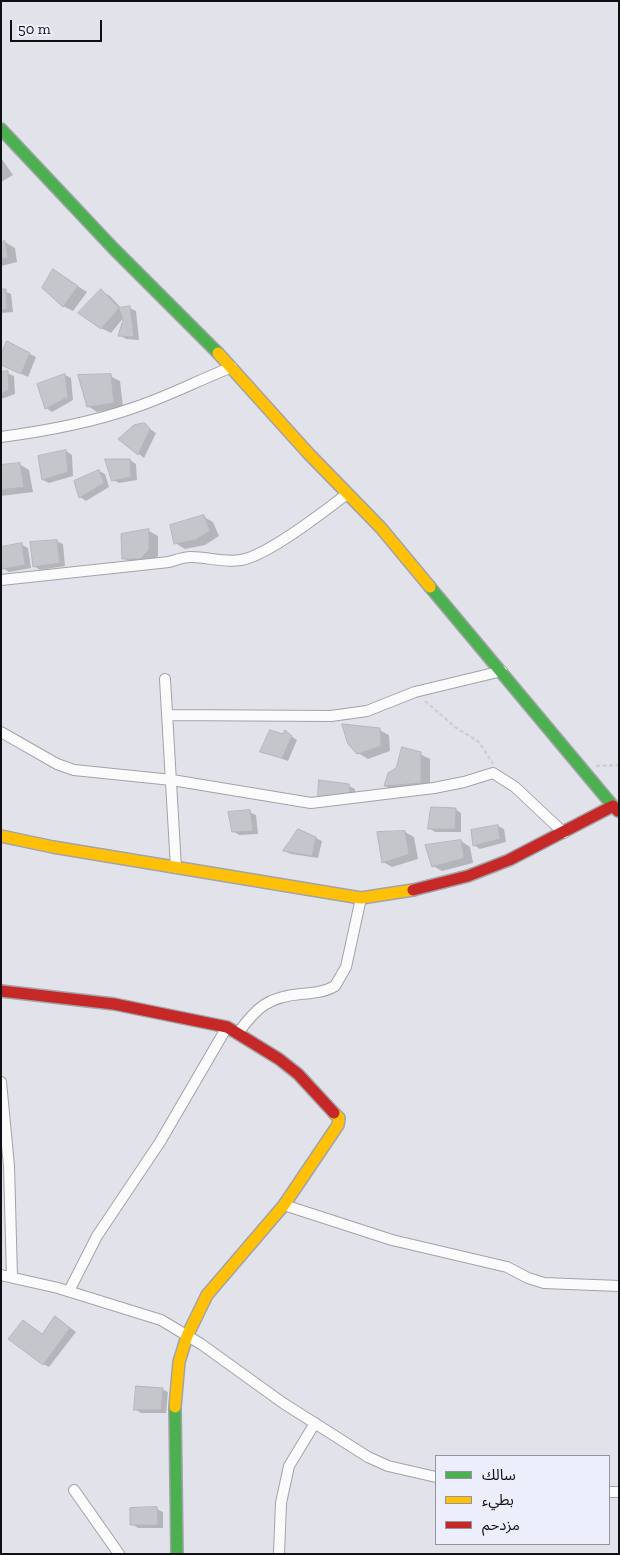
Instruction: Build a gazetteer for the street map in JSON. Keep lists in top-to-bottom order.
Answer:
{
  "legend": ["سالك", "بطيء", "مزدحم"],
  "scale_bar": "50 m"
}
